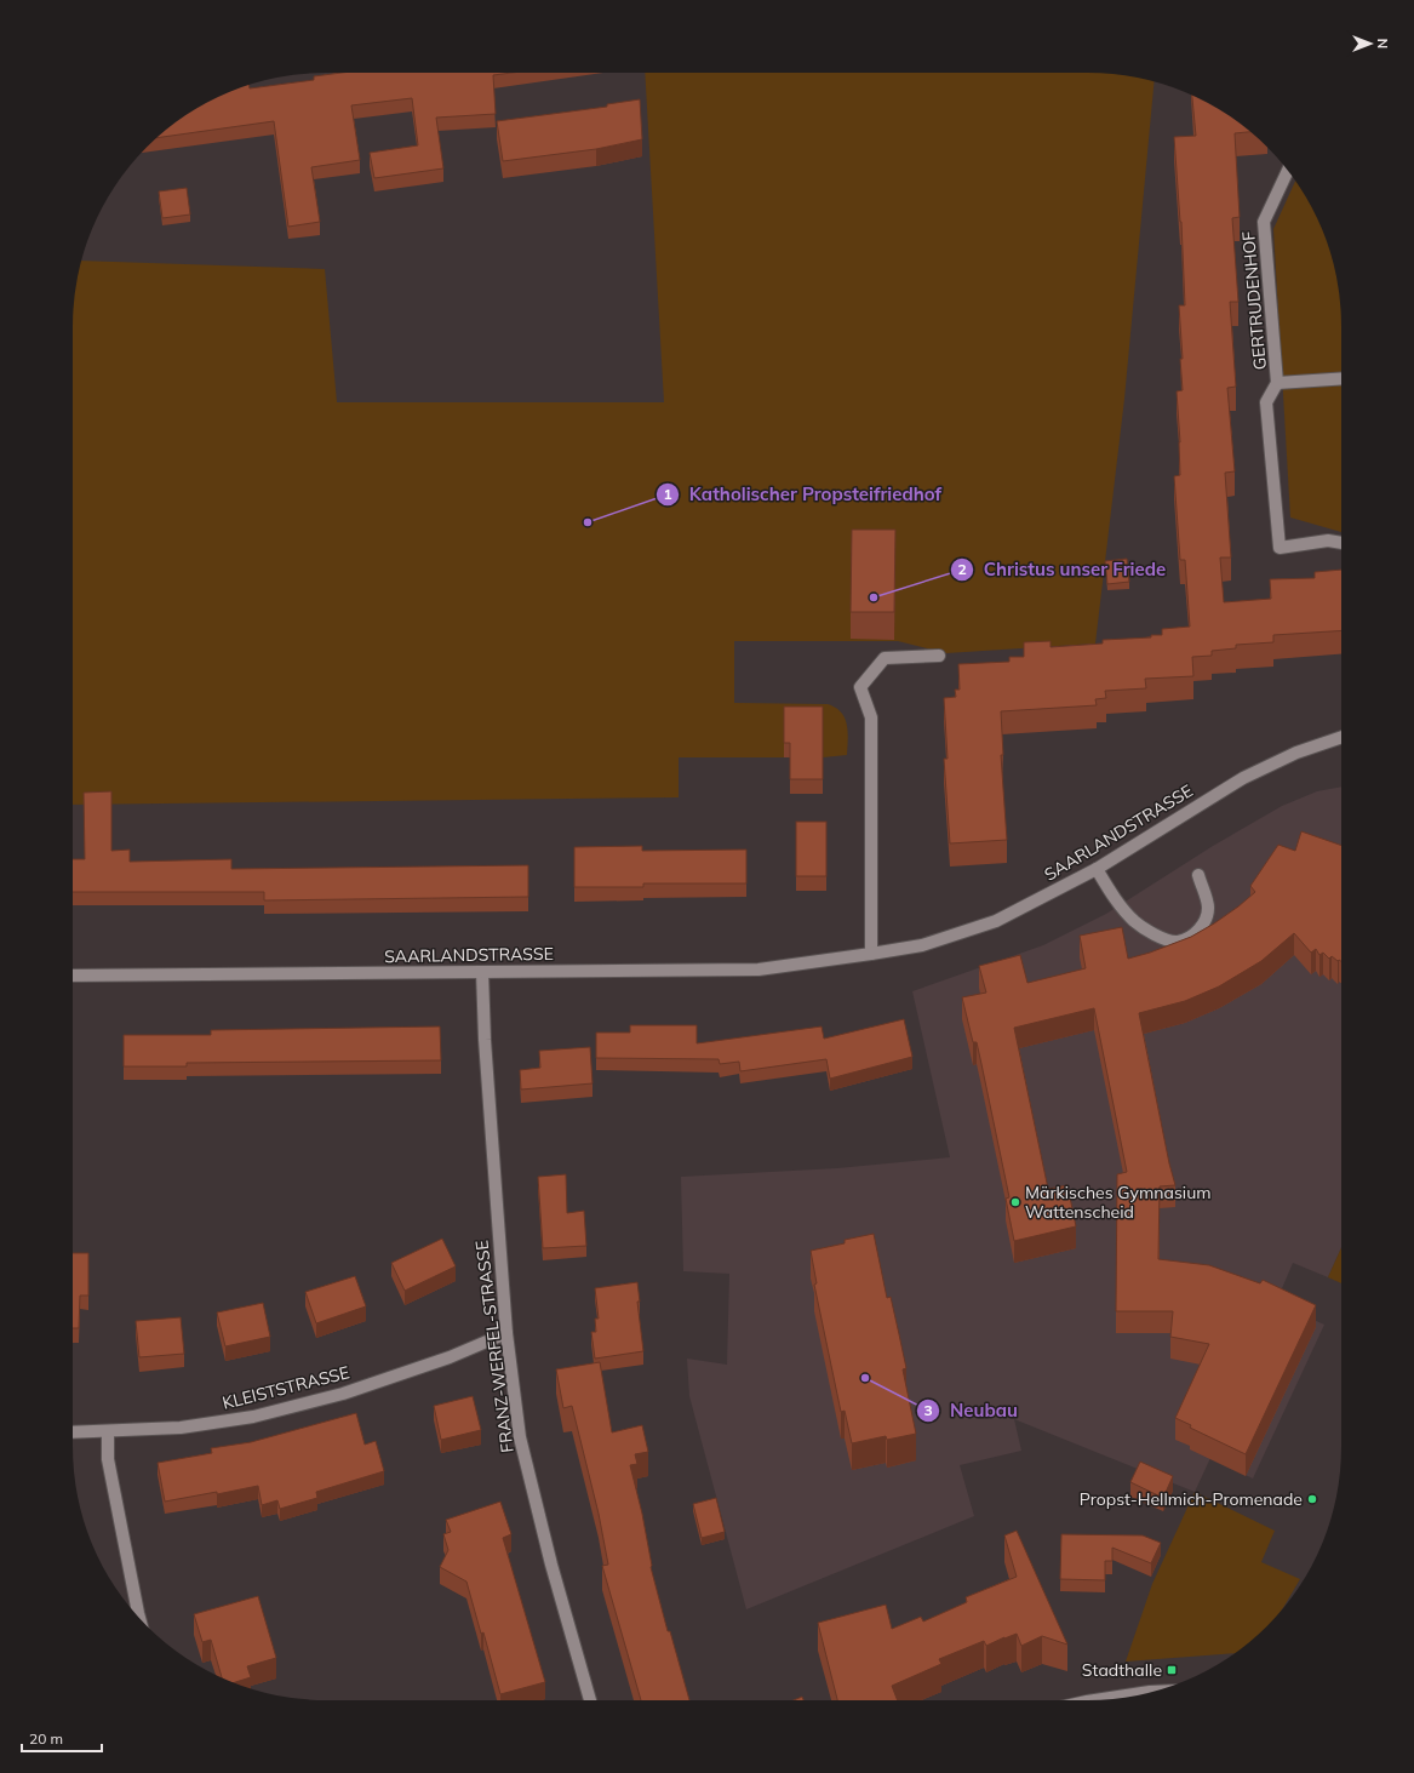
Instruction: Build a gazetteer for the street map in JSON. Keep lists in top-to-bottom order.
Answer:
{
  "streets": {
    "street": [
      "GERTRUDENHOF",
      "SAARLANDSTRASSE",
      "FRANZ-WERFEL-STRASSE",
      "KLEISTSTRASSE"
    ]
  },
  "crossings": [
    ["SAARLANDSTRASSE", "FRANZ-WERFEL-STRASSE"],
    ["FRANZ-WERFEL-STRASSE", "KLEISTSTRASSE"]
  ],
  "places": {
    "other": [
      "Katholischer Propsteifriedhof",
      "Christus unser Friede",
      "Märkisches Gymnasium Wattenscheid",
      "Neubau",
      "Propst-Hellmich-Promenade"
    ],
    "transit": ["Stadthalle"]
  },
  "scale_bar": "20 m",
  "north": "right"
}
